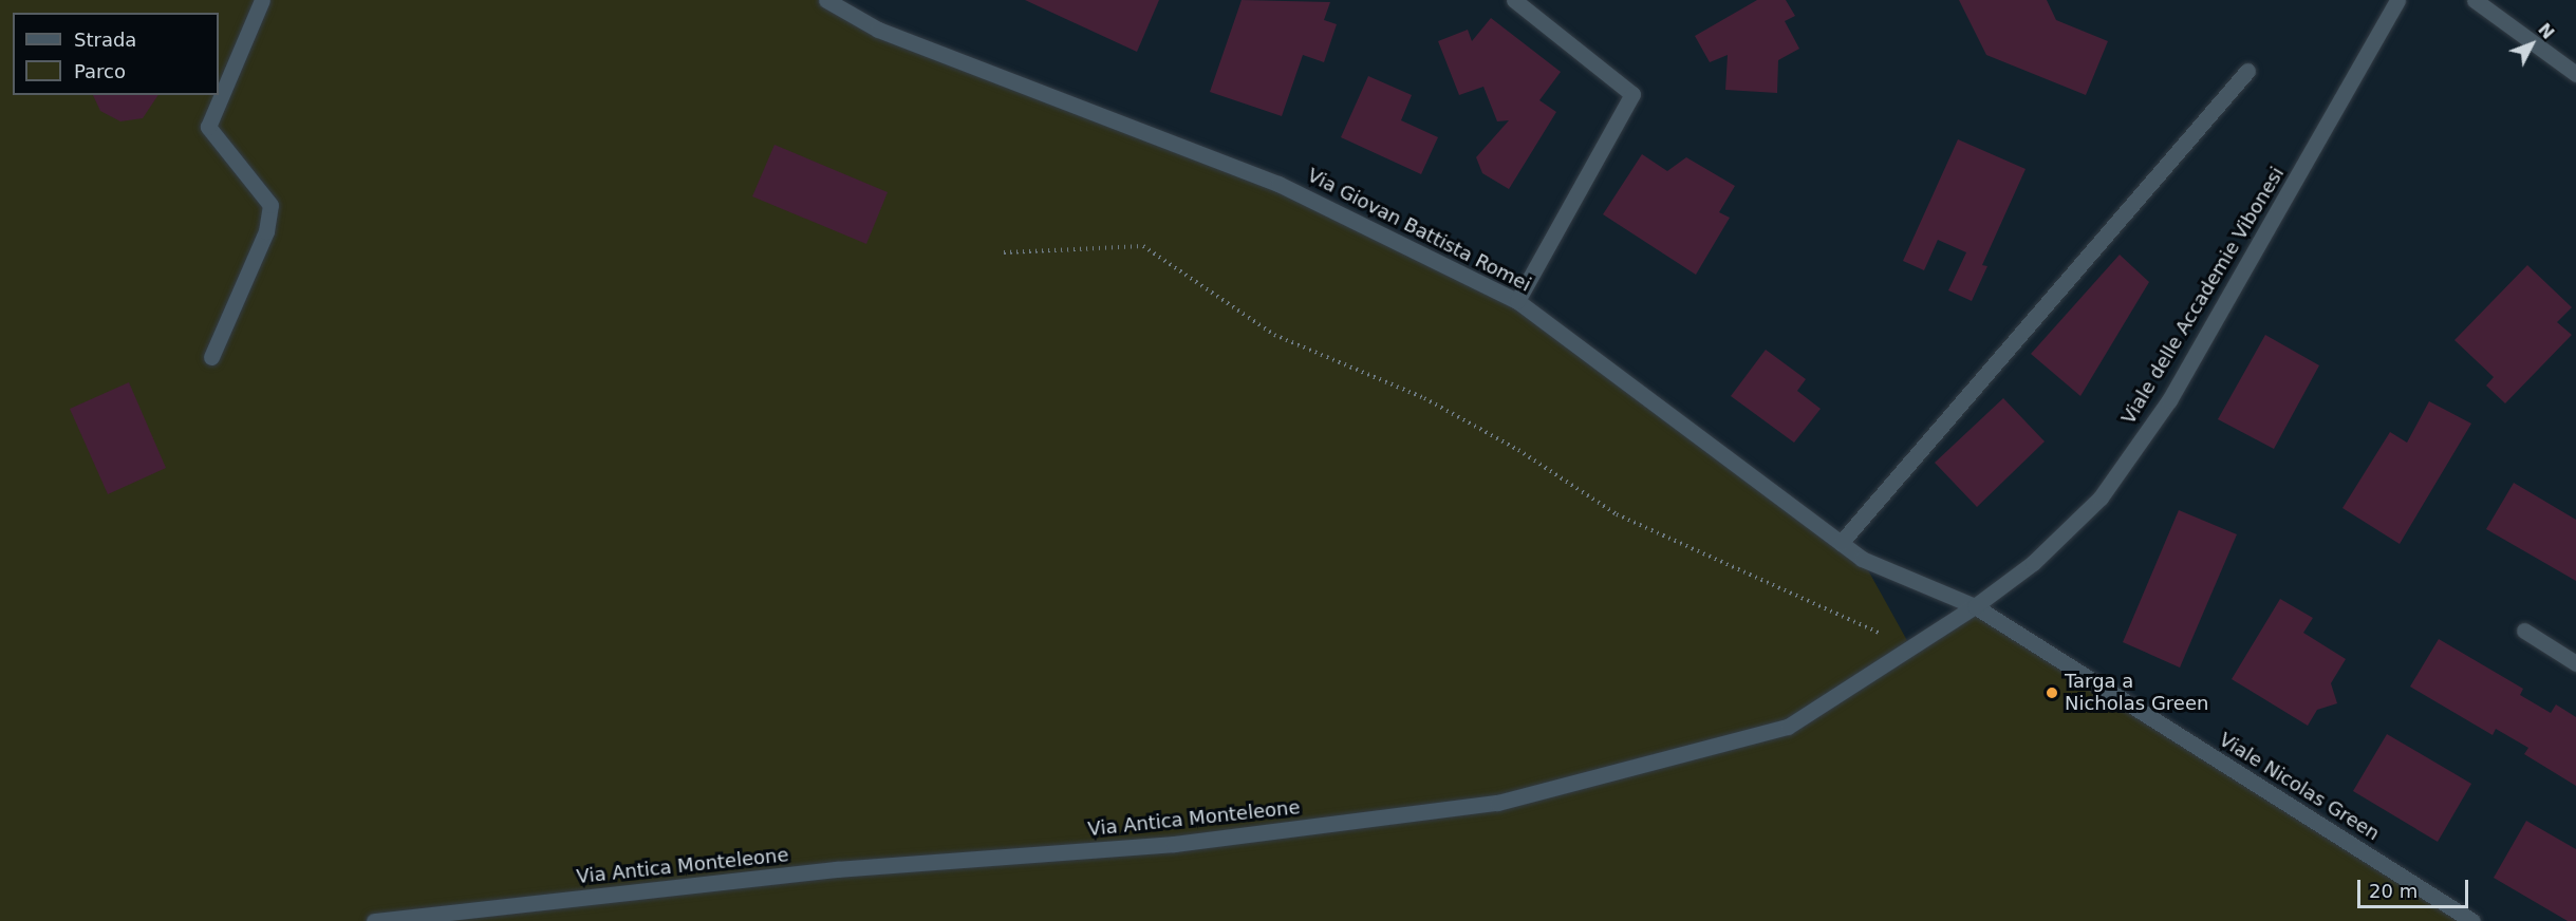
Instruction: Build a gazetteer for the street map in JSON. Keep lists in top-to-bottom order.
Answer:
{
  "streets": {
    "street": [
      "Via Giovan Battista Romei",
      "Viale delle Accademie Vibonesi",
      "Viale Nicolas Green",
      "Via Antica Monteleone"
    ]
  },
  "crossings": [
    ["Via Giovan Battista Romei", "Viale delle Accademie Vibonesi"],
    ["Via Giovan Battista Romei", "Viale Nicolas Green"],
    ["Via Giovan Battista Romei", "Via Antica Monteleone"],
    ["Viale delle Accademie Vibonesi", "Viale Nicolas Green"],
    ["Viale delle Accademie Vibonesi", "Via Antica Monteleone"],
    ["Viale Nicolas Green", "Via Antica Monteleone"]
  ],
  "places": ["Targa a Nicholas Green"],
  "legend": ["Strada", "Parco"],
  "scale_bar": "20 m",
  "north": "top right"
}
